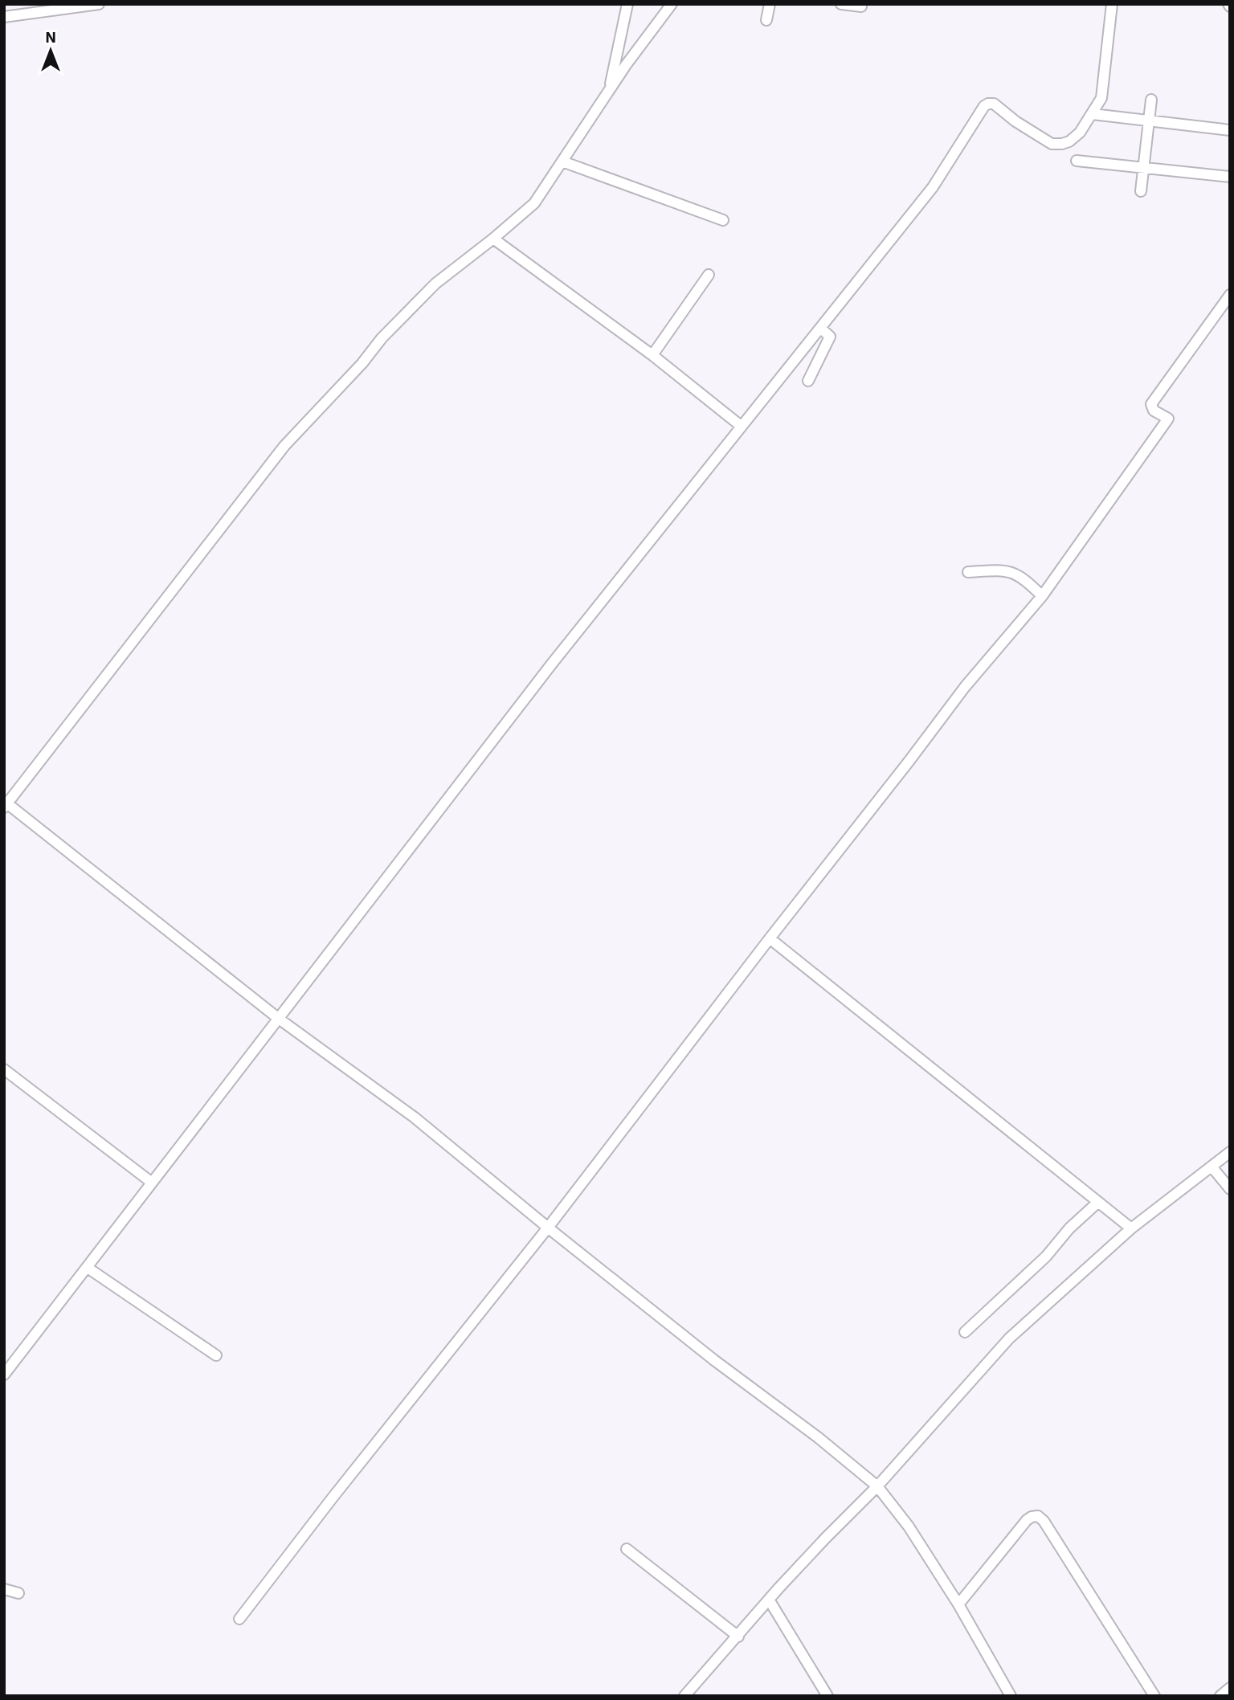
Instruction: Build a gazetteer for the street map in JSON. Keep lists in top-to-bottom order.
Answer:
{
  "north": "top"
}
